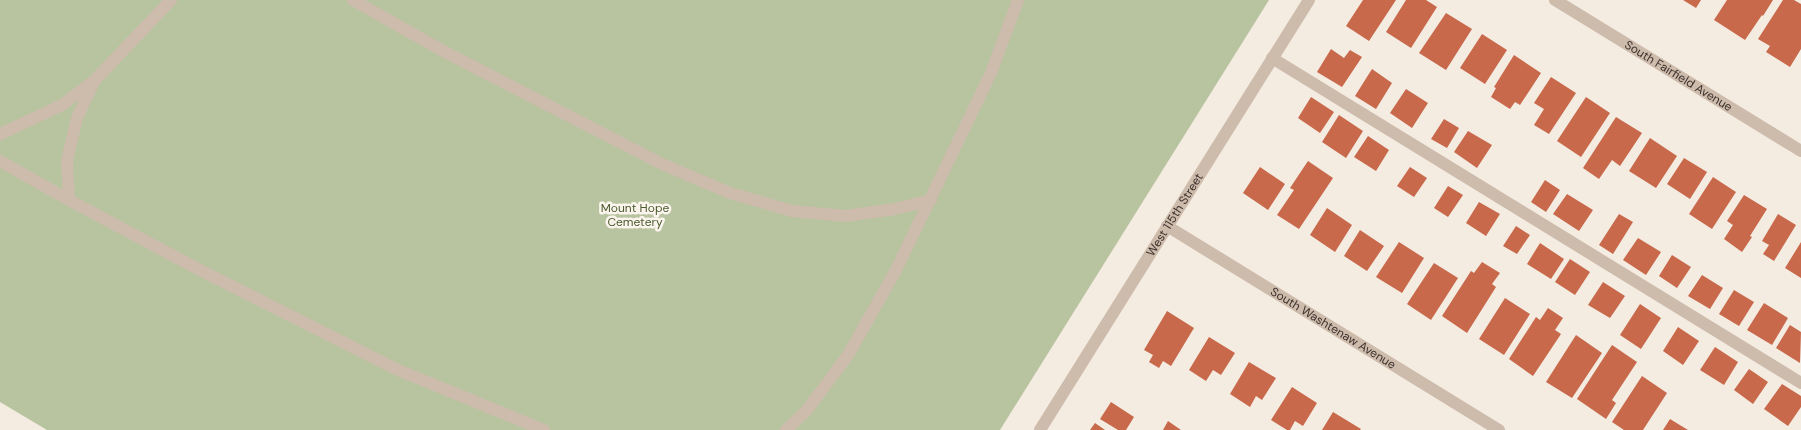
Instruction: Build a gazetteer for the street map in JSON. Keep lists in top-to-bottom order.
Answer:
{
  "streets": {
    "street": ["South Fairfield Avenue", "West 115th Street", "South Washtenaw Avenue"]
  },
  "crossings": [
    ["West 115th Street", "South Washtenaw Avenue"]
  ],
  "parks": ["Mount Hope Cemetery"]
}
